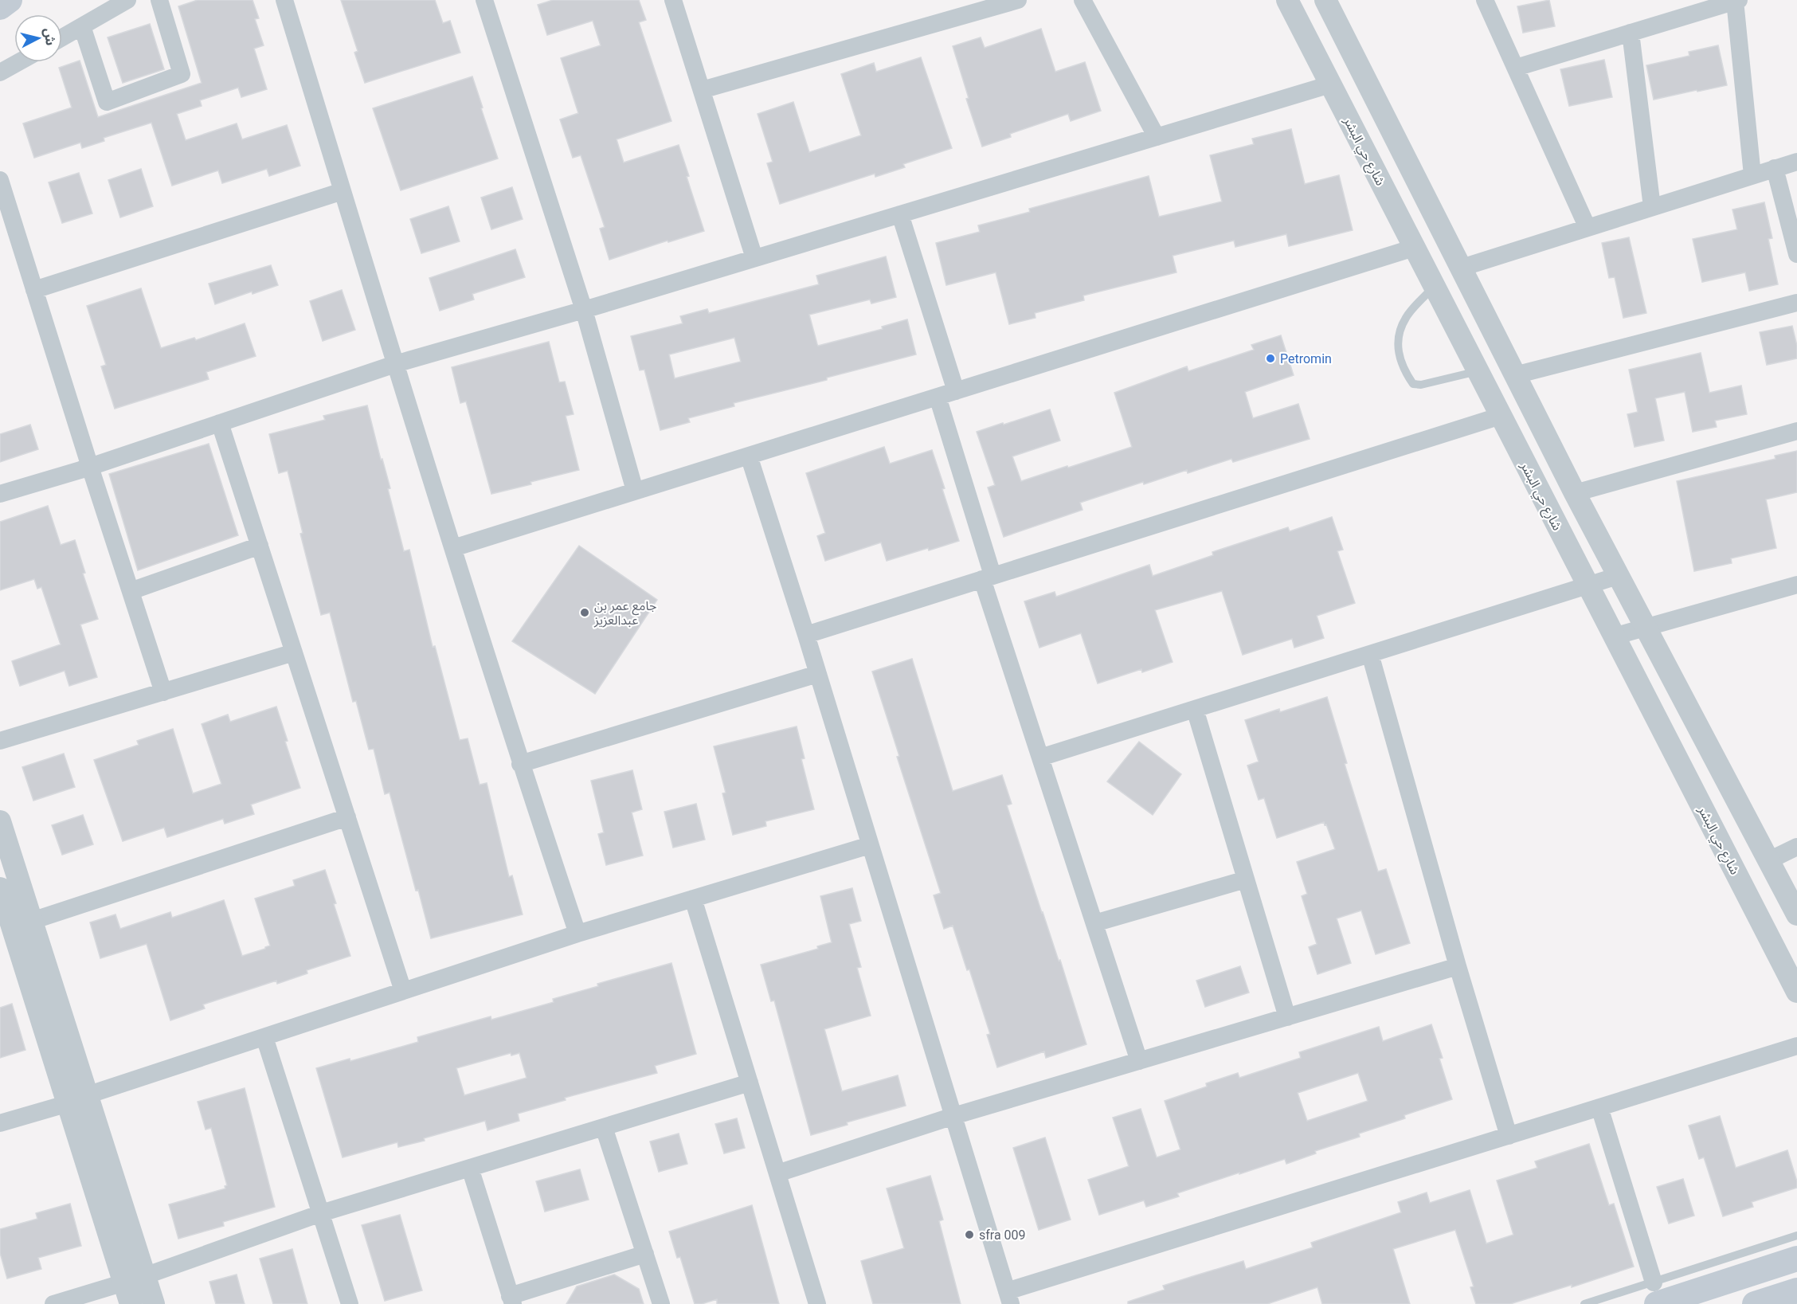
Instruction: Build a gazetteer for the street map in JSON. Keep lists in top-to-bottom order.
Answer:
{
  "streets": {
    "street": ["شارع حي البشر"]
  },
  "places": ["Petromin", "جامع عمر بن عبدالعزيز", "sfra 009"],
  "north": "right"
}
